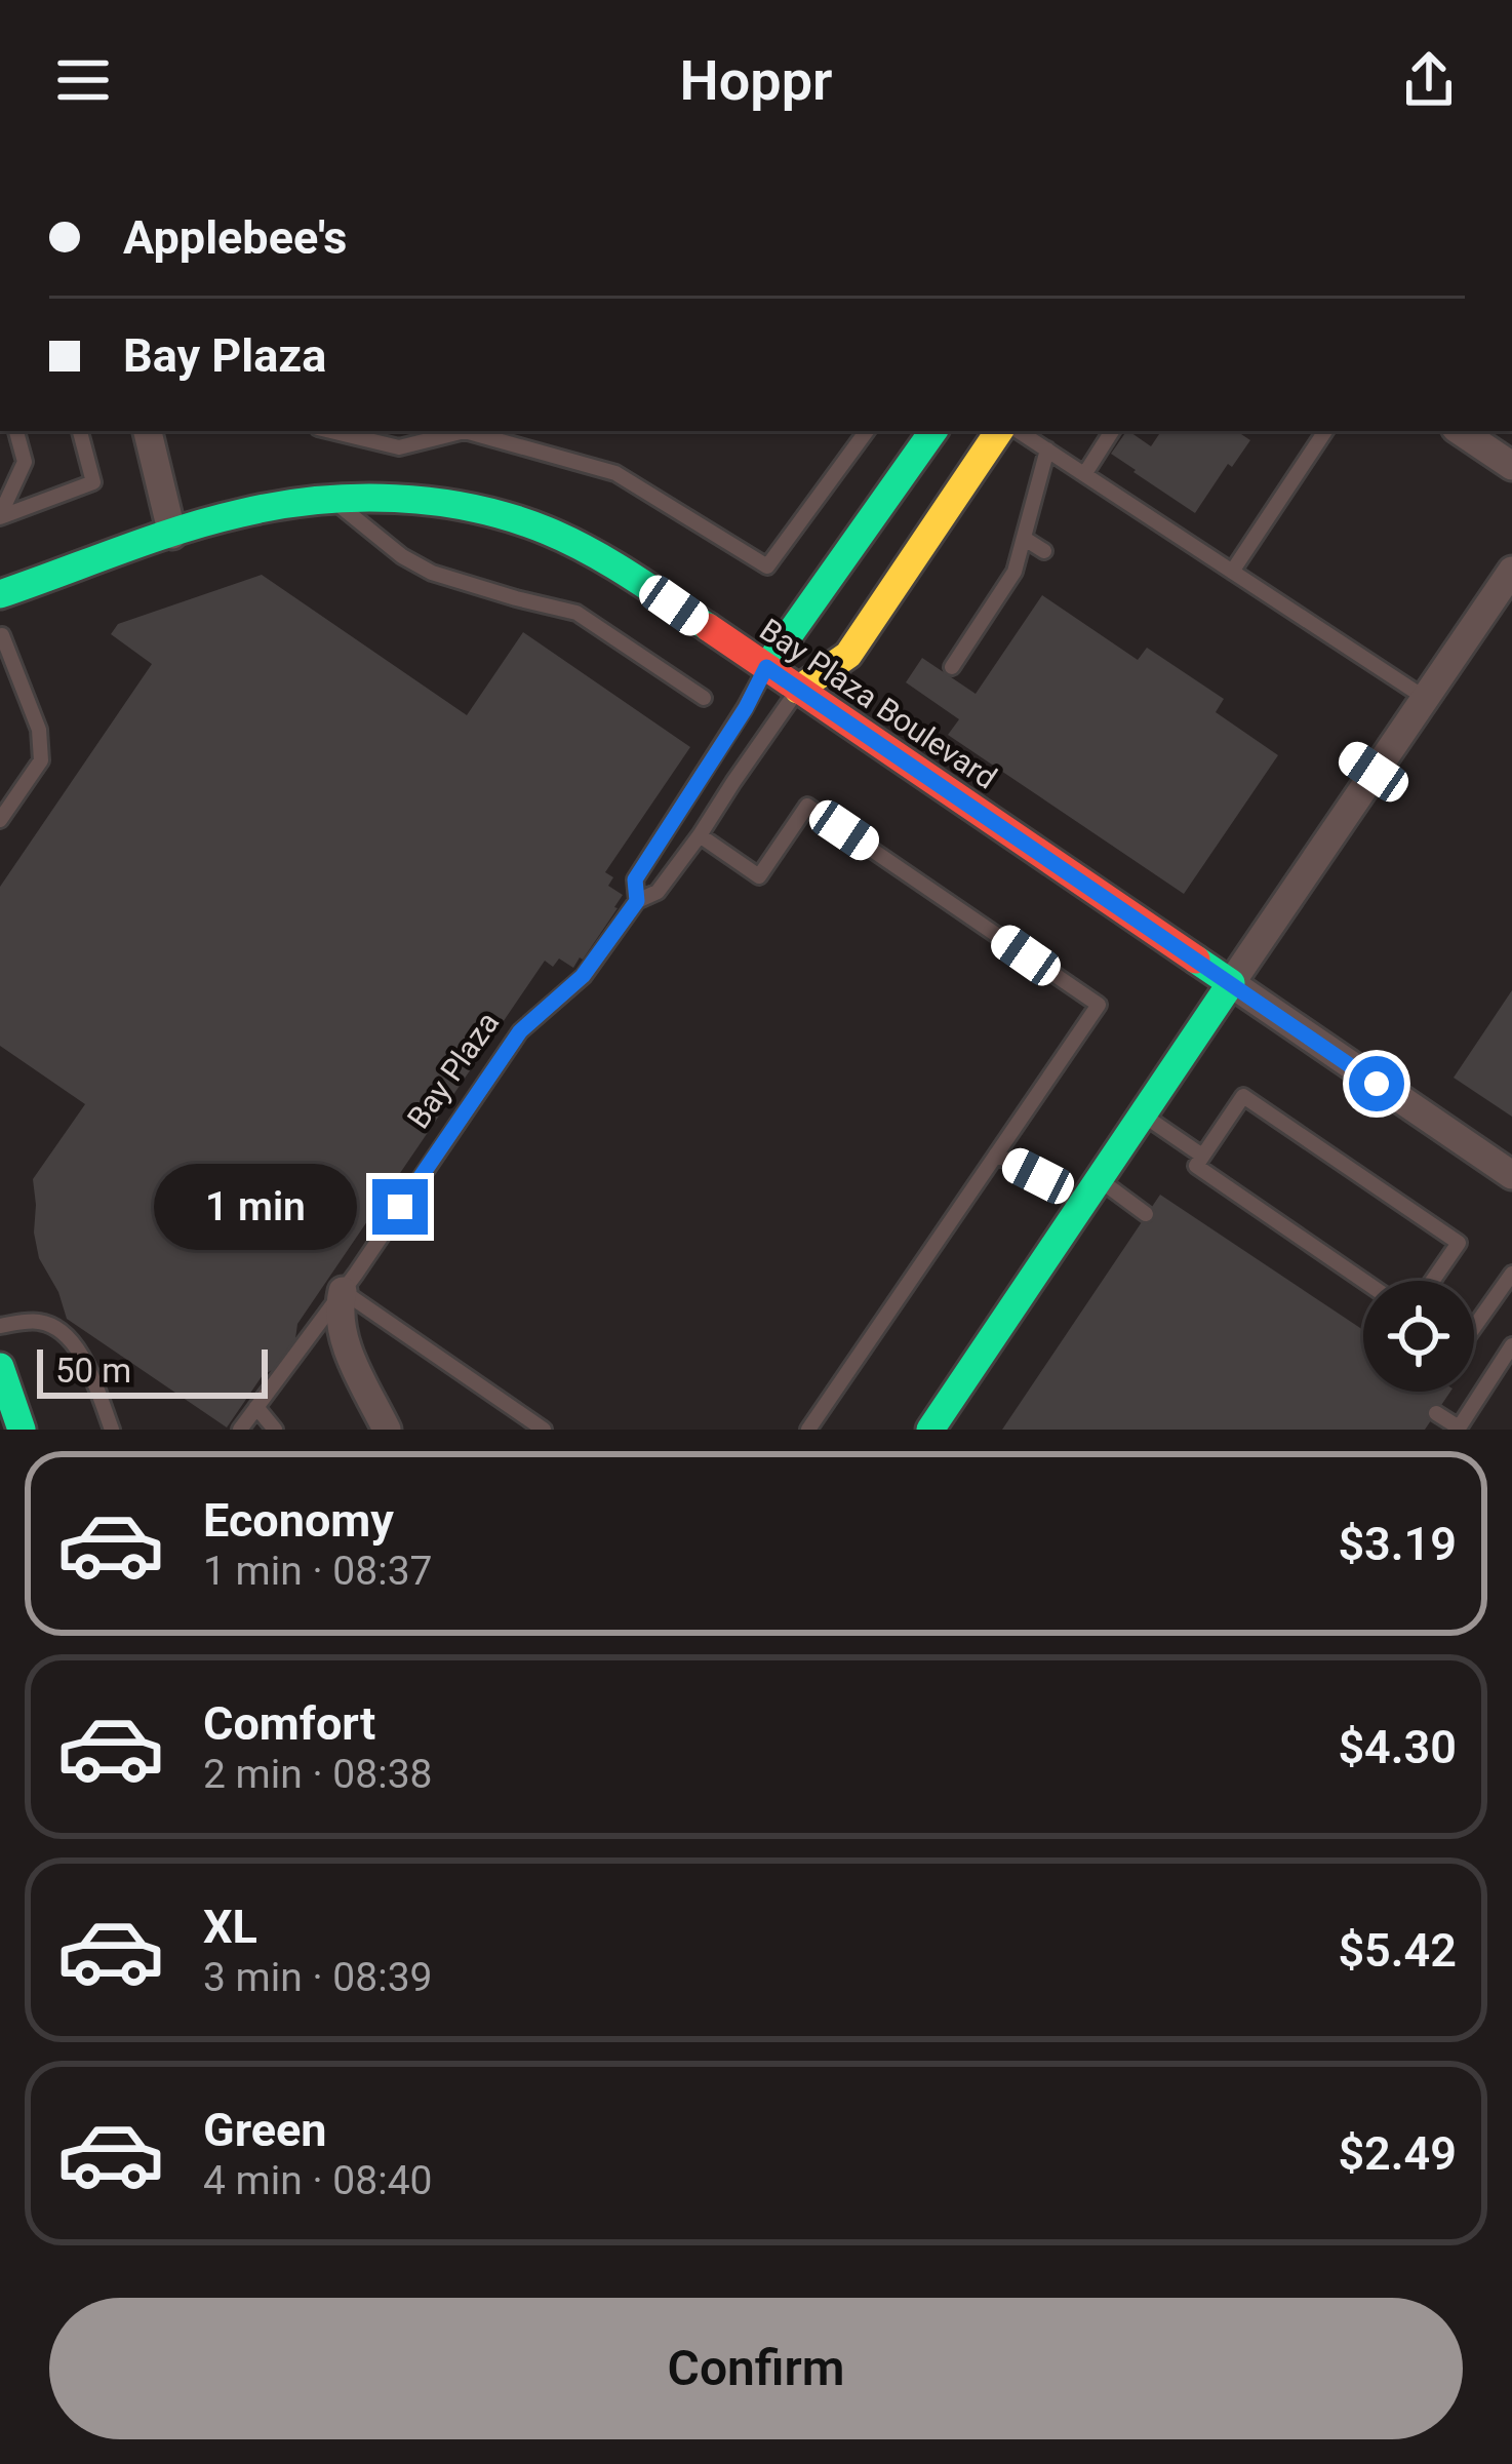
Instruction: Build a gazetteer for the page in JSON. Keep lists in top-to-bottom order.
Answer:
{
  "streets": {
    "street": ["Bay Plaza Boulevard"],
    "lane": ["Bay Plaza"]
  },
  "crossings": [
    ["Bay Plaza Boulevard", "Bay Plaza"]
  ],
  "scale_bar": "50 m",
  "page": {
    "header": "Hoppr",
    "banner": ["Applebee's", "Bay Plaza"],
    "bubble": "1 min",
    "scale": "50 m",
    "list": [
      {
        "name": "Economy",
        "note": "1 min · 08:37",
        "value": "$3.19"
      },
      {
        "name": "Comfort",
        "note": "2 min · 08:38",
        "value": "$4.30"
      },
      {
        "name": "XL",
        "note": "3 min · 08:39",
        "value": "$5.42"
      },
      {
        "name": "Green",
        "note": "4 min · 08:40",
        "value": "$2.49"
      }
    ],
    "buttons": "Confirm"
  }
}
